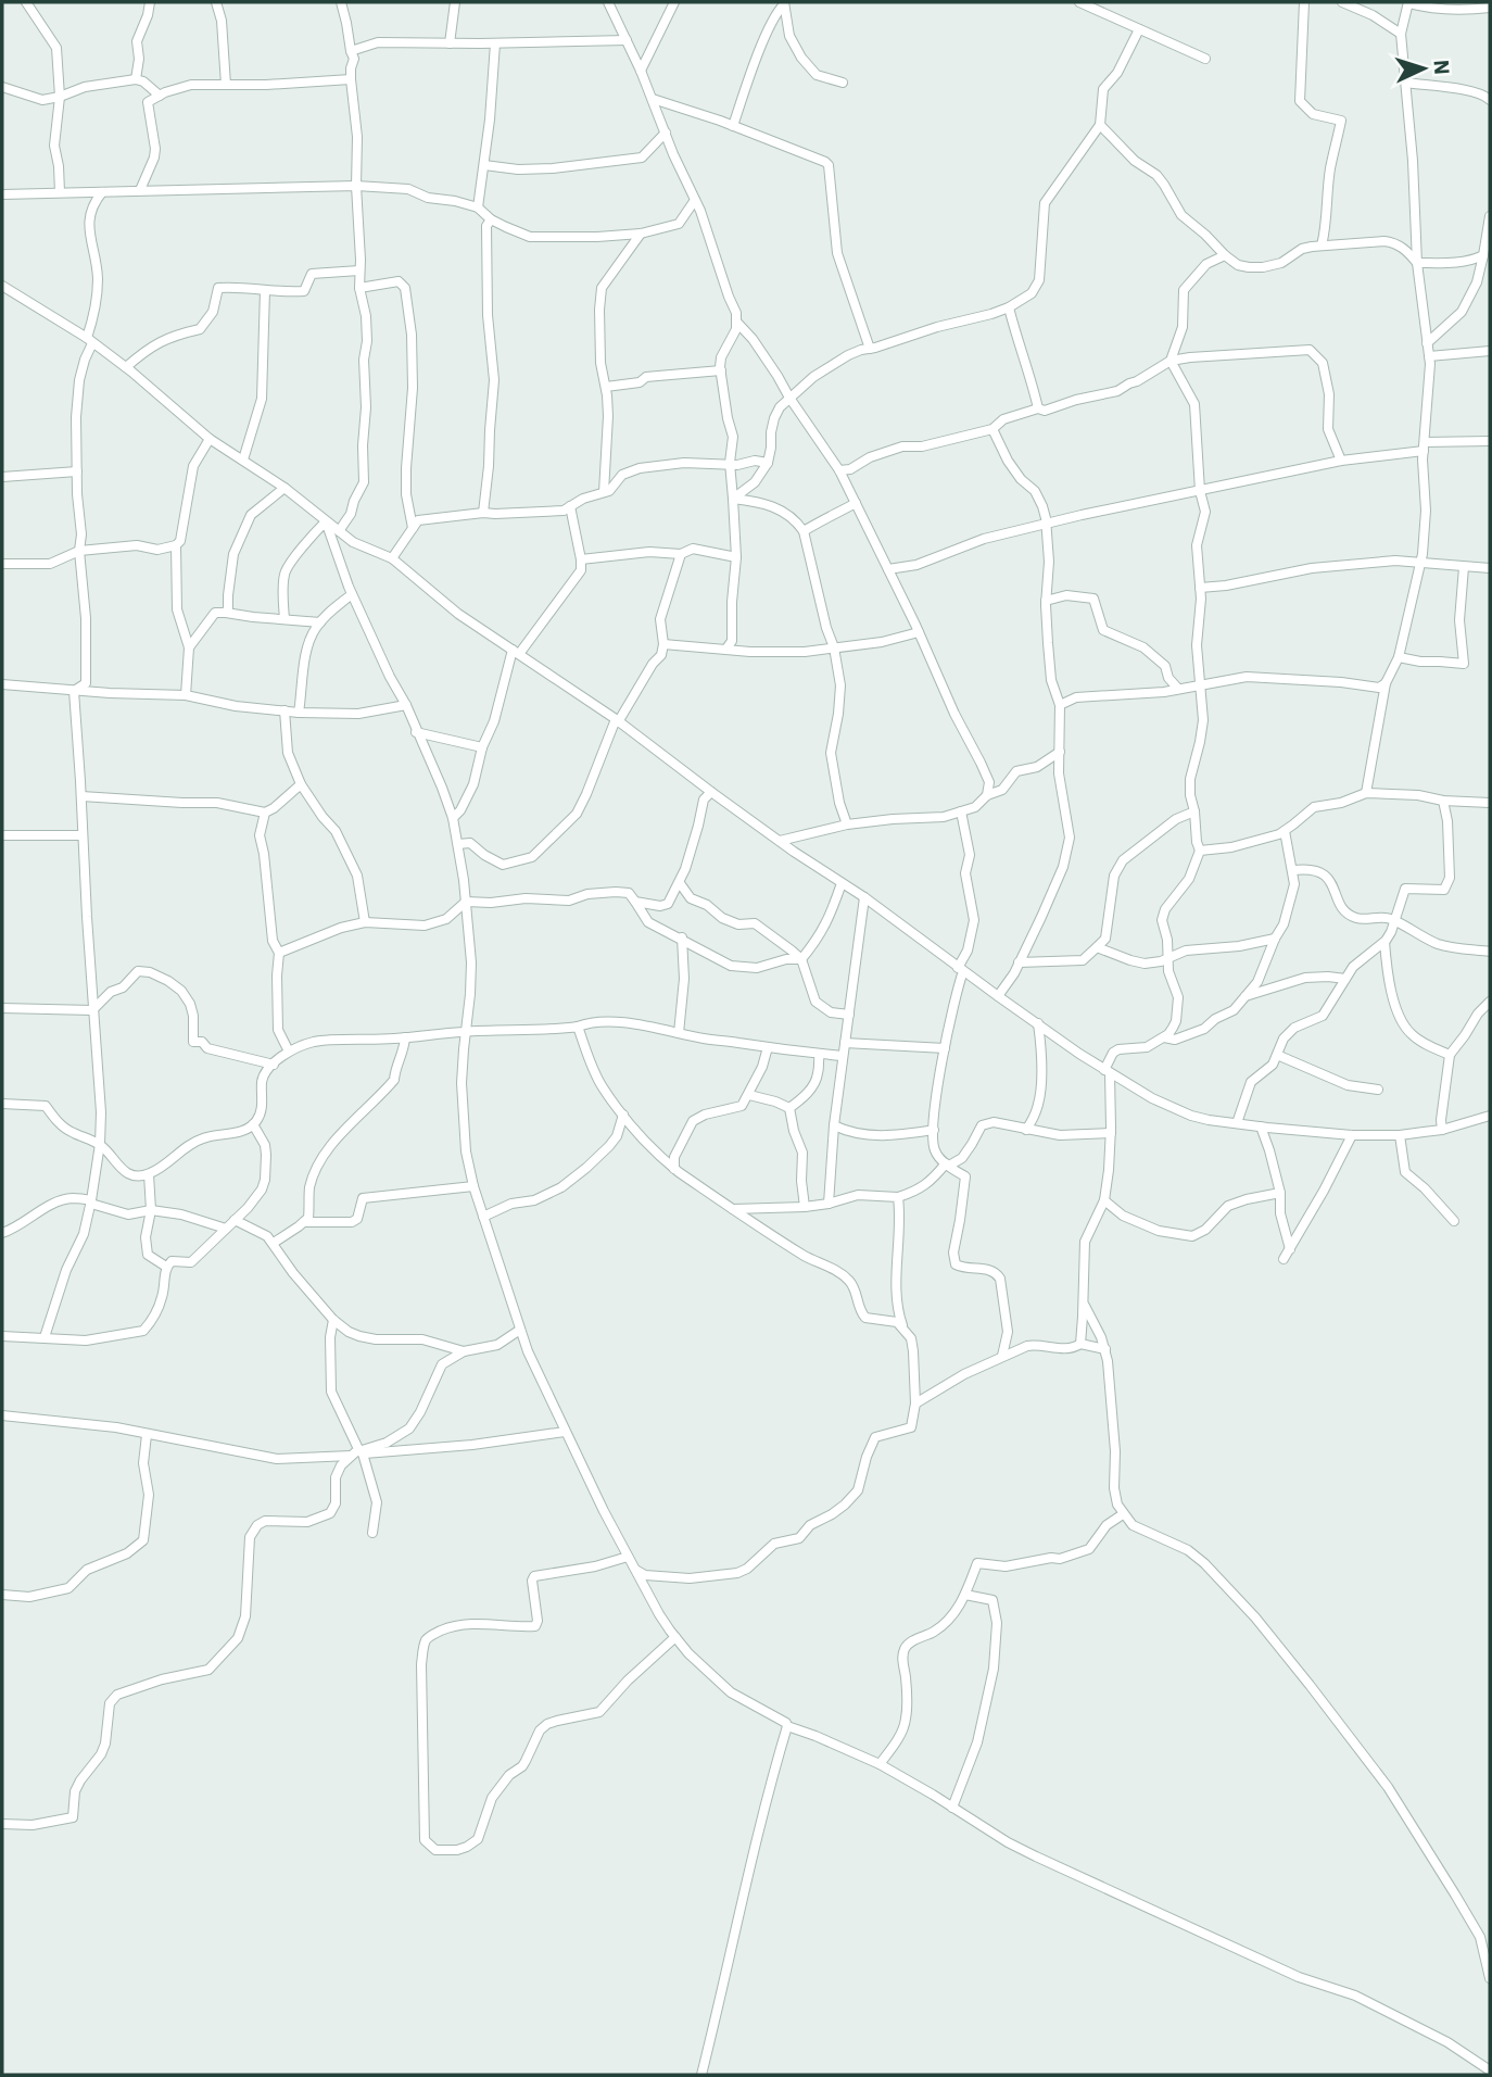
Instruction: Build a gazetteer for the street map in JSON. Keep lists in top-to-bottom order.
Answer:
{
  "north": "right"
}
